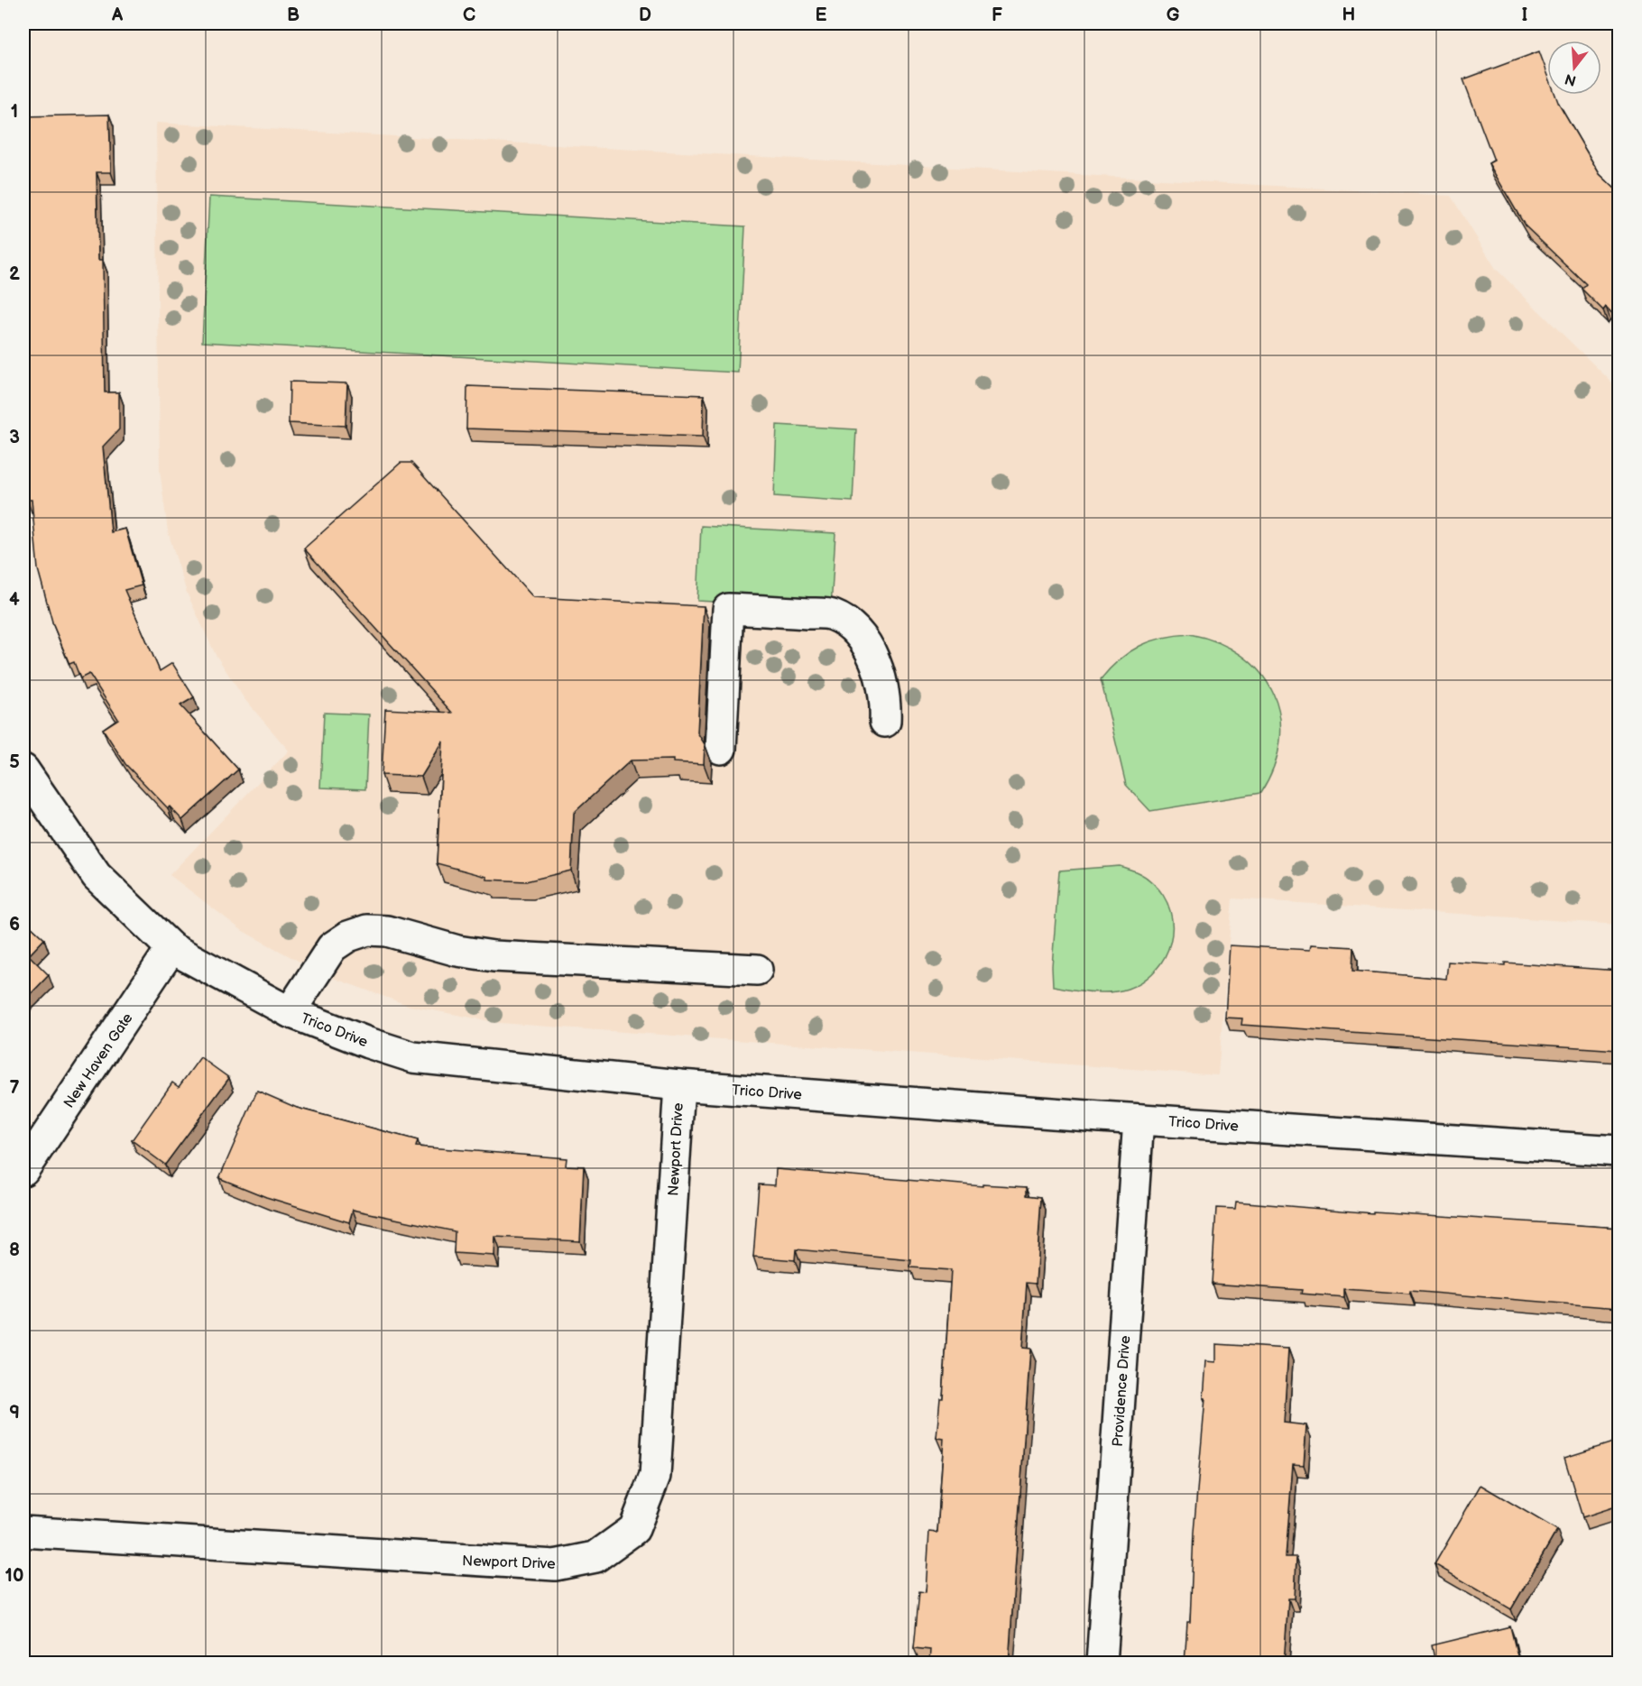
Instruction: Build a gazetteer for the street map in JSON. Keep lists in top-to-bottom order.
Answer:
{
  "streets": {
    "street": [
      "Trico Drive",
      "New Haven Gate",
      "Newport Drive",
      "Providence Drive"
    ]
  },
  "crossings": [
    ["Trico Drive", "New Haven Gate"],
    ["Trico Drive", "Newport Drive"],
    ["Trico Drive", "Providence Drive"]
  ],
  "north": "bottom",
  "grid": {
    "columns": [
      "A",
      "B",
      "C",
      "D",
      "E",
      "F",
      "G",
      "H",
      "I"
    ],
    "rows": [
      "1",
      "2",
      "3",
      "4",
      "5",
      "6",
      "7",
      "8",
      "9",
      "10"
    ]
  }
}
